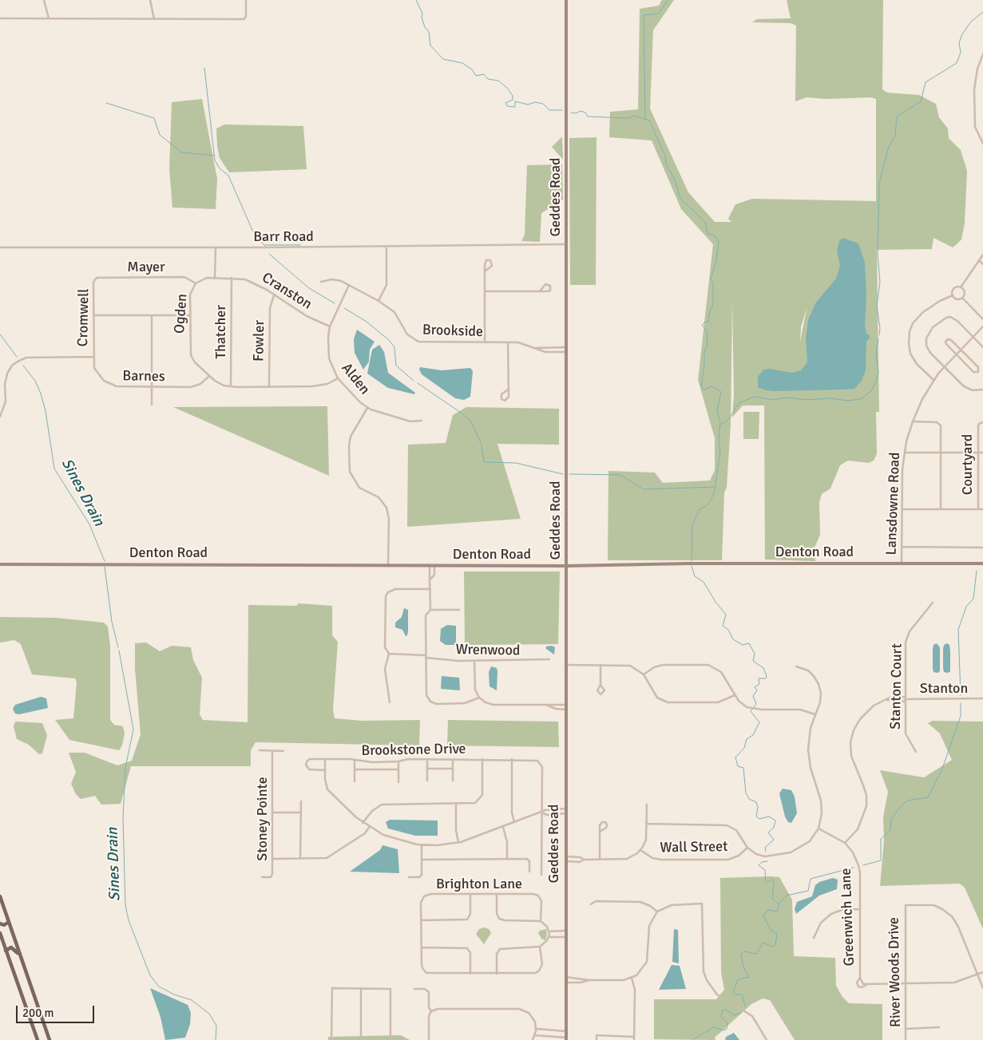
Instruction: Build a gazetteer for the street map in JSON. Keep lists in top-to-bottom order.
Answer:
{
  "streets": {
    "main road": ["Geddes Road", "Denton Road"],
    "street": [
      "Barr Road",
      "Mayer",
      "Cranston",
      "Ogden",
      "Cromwell",
      "Brookside",
      "Thatcher",
      "Fowler",
      "Barnes",
      "Alden",
      "Courtyard",
      "Lansdowne Road",
      "Wrenwood",
      "Stanton Court",
      "Stanton",
      "Brookstone Drive",
      "Stoney Pointe",
      "Wall Street",
      "Brighton Lane",
      "Greenwich Lane",
      "River Woods Drive"
    ]
  },
  "crossings": [
    ["Geddes Road", "Barr Road"],
    ["Geddes Road", "Brookside"],
    ["Geddes Road", "Denton Road"],
    ["Mayer", "Ogden"],
    ["Mayer", "Cromwell"],
    ["Cranston", "Ogden"],
    ["Cranston", "Thatcher"],
    ["Cranston", "Fowler"],
    ["Cranston", "Alden"],
    ["Ogden", "Thatcher"],
    ["Ogden", "Barnes"],
    ["Cromwell", "Barnes"],
    ["Brookside", "Alden"],
    ["Lansdowne Road", "Denton Road"],
    ["Stanton Court", "Stanton"]
  ],
  "water": ["Sines Drain"],
  "scale_bar": "200 m"
}
